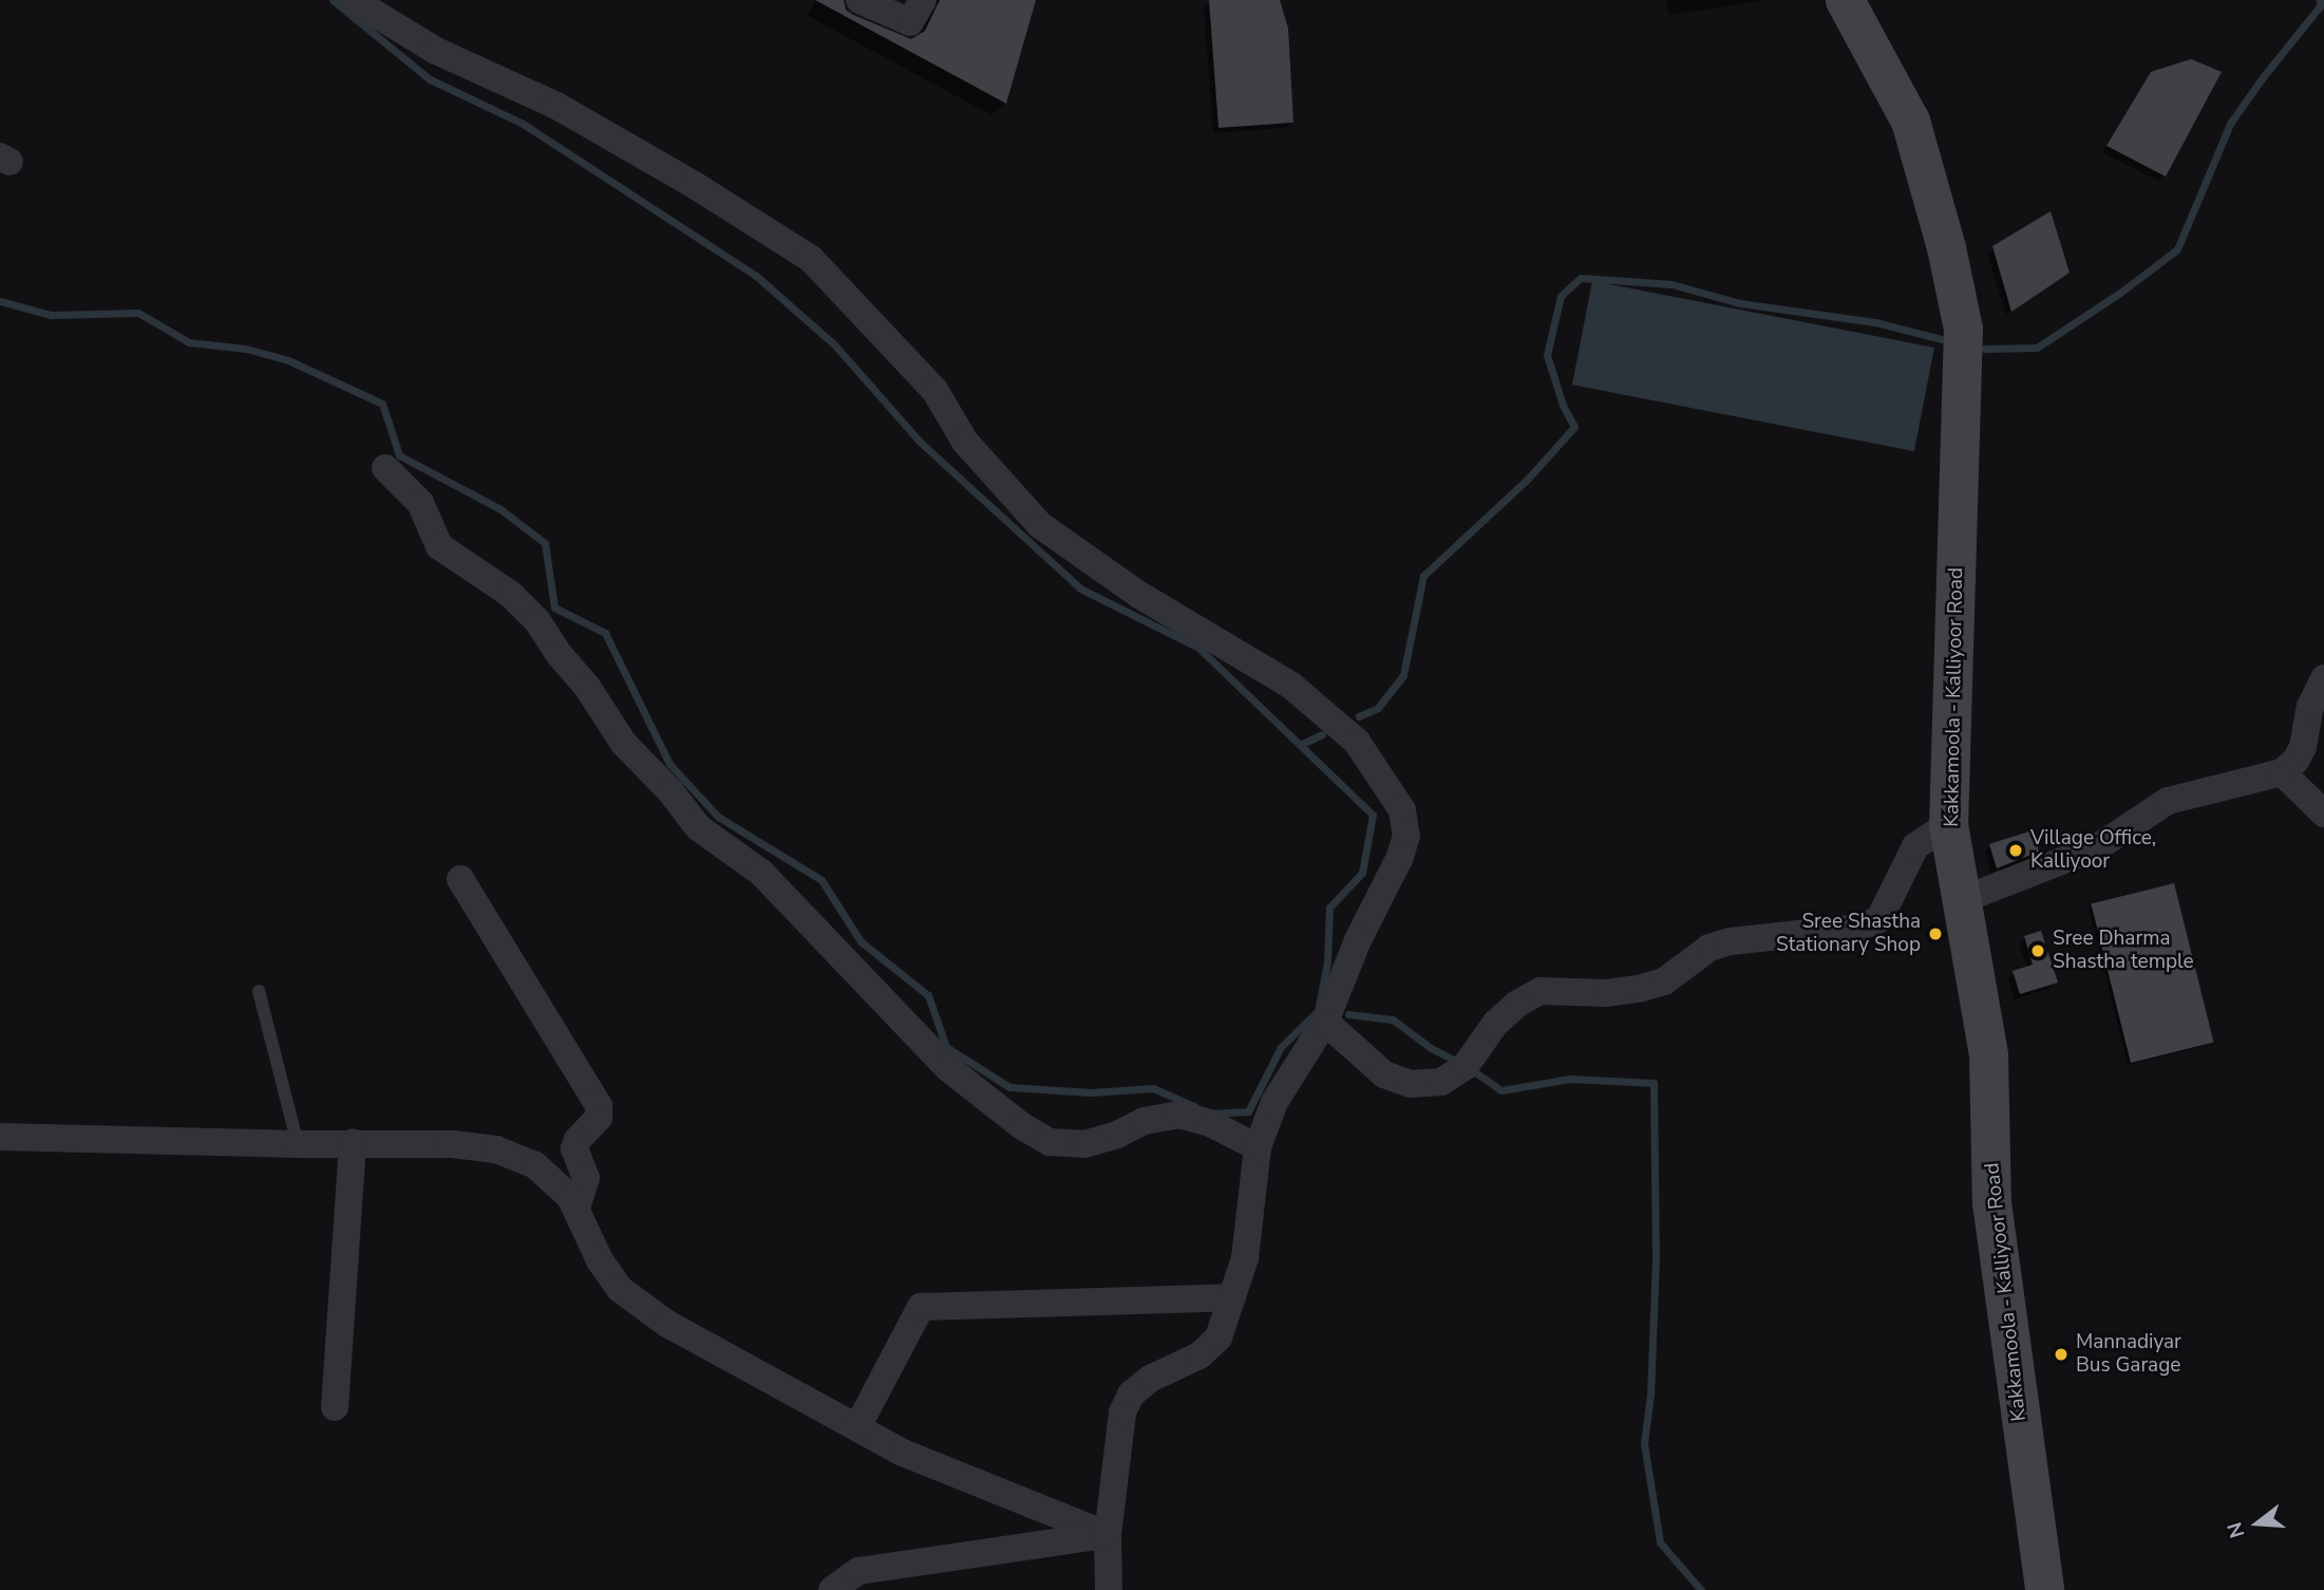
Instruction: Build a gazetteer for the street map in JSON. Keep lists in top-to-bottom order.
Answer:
{
  "streets": {
    "main road": ["Kakkamoola - Kalliyoor Road"]
  },
  "places": [
    "Village Office, Kalliyoor",
    "Sree Shastha Stationary Shop",
    "Sree Dharma Shastha temple",
    "Mannadiyar Bus Garage"
  ],
  "north": "left"
}
